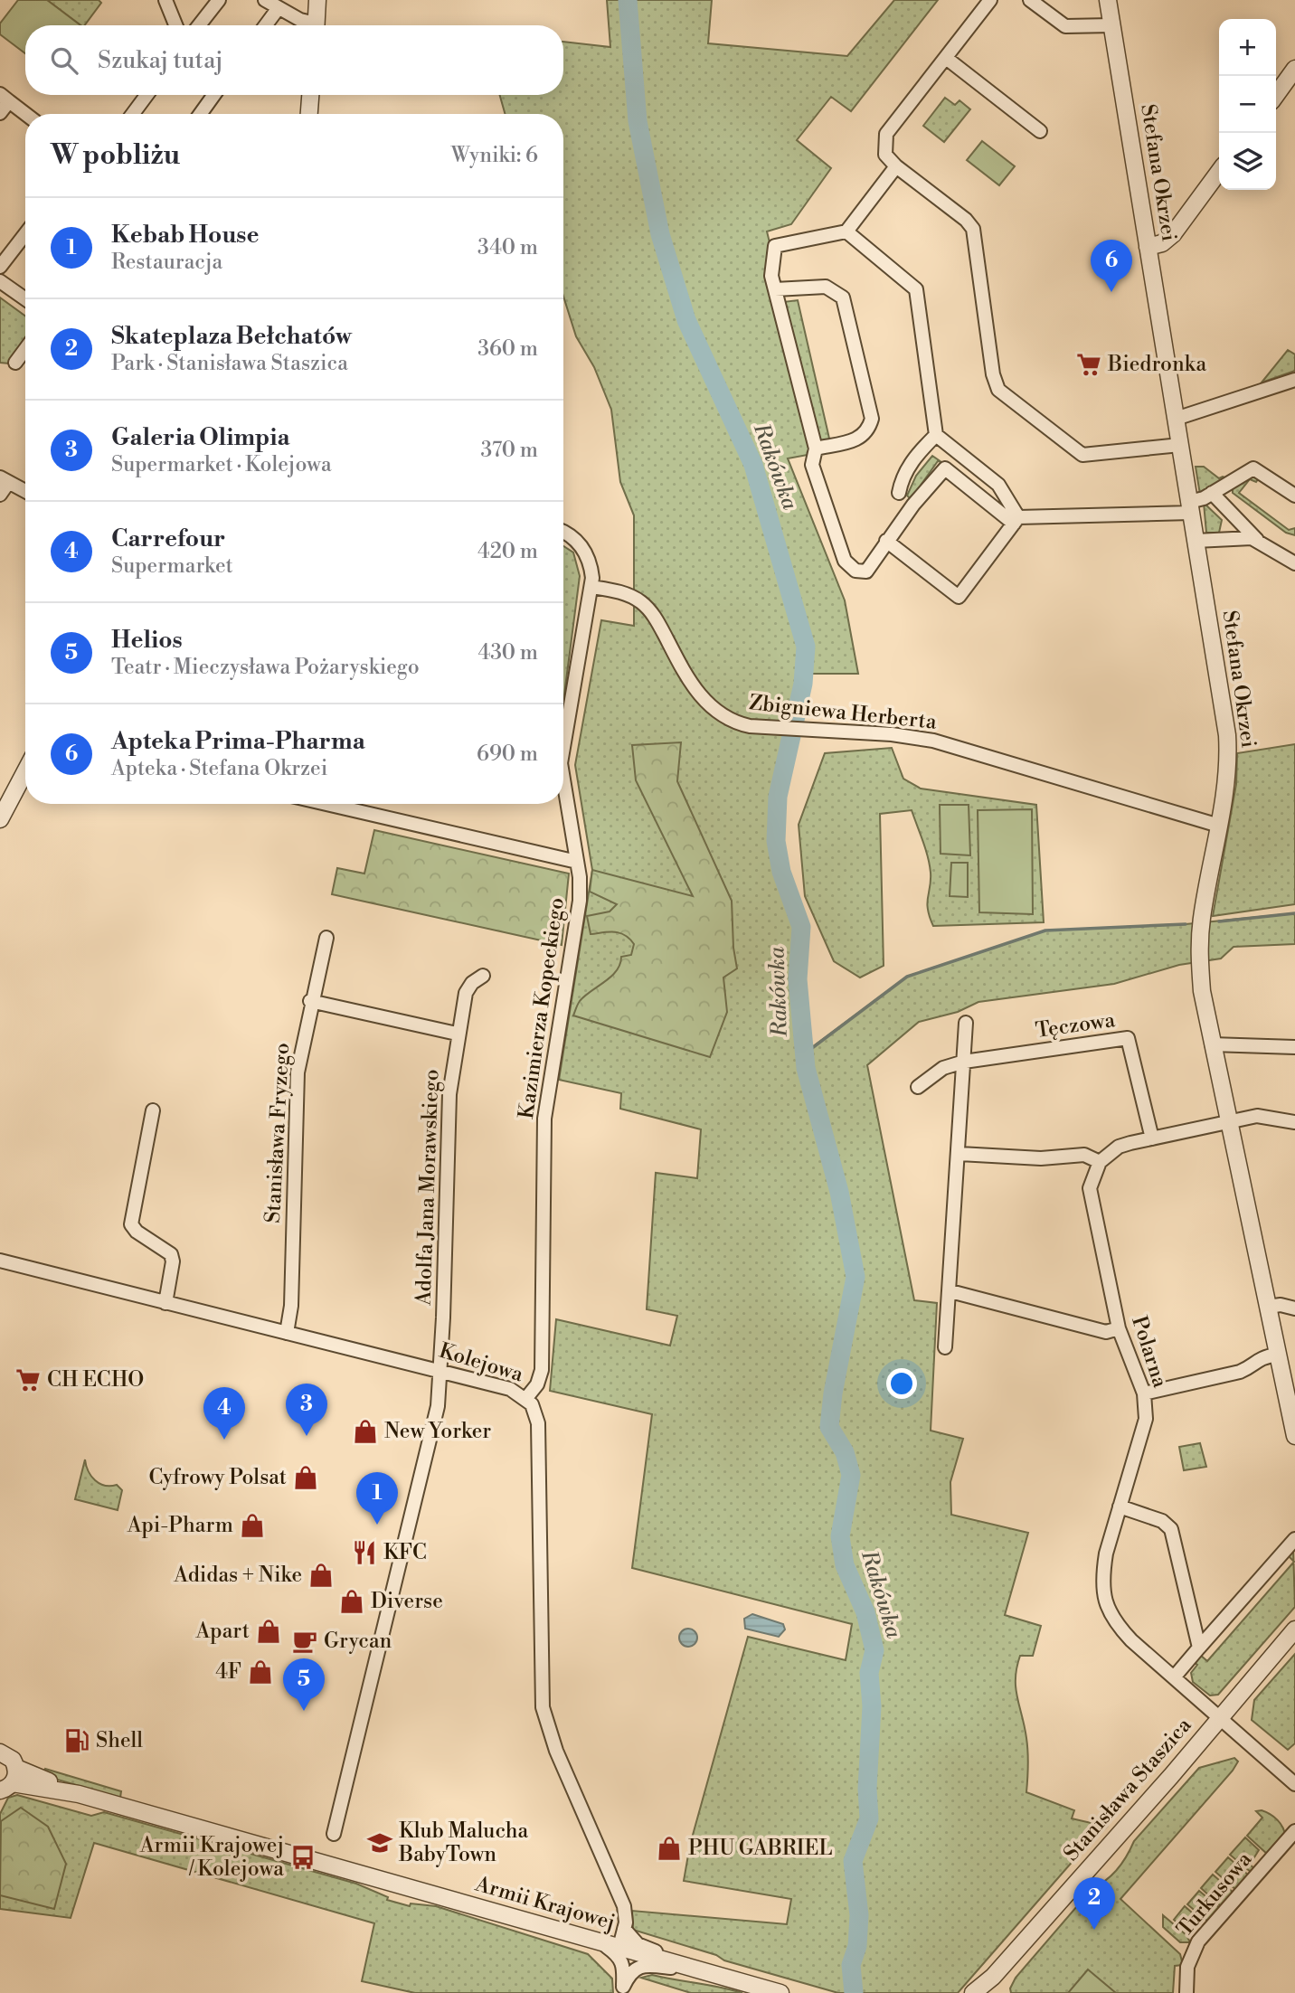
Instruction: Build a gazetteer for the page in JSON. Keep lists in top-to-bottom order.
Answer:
{
  "streets": {
    "street": [
      "Stefana Okrzei",
      "Zbigniewa Herberta",
      "Kazimierza Kopeckiego",
      "Tęczowa",
      "Stanisława Fryzego",
      "Adolfa Jana Morawskiego",
      "Polarna",
      "Kolejowa",
      "Stanisława Staszica",
      "Turkusowa",
      "Armii Krajowej"
    ]
  },
  "crossings": [
    ["Stefana Okrzei", "Zbigniewa Herberta"],
    ["Zbigniewa Herberta", "Kazimierza Kopeckiego"],
    ["Kazimierza Kopeckiego", "Kolejowa"],
    ["Stanisława Fryzego", "Kolejowa"],
    ["Adolfa Jana Morawskiego", "Kolejowa"],
    ["Polarna", "Stanisława Staszica"],
    ["Kolejowa", "Armii Krajowej"]
  ],
  "water": ["Rakówka"],
  "places": {
    "supermarket": ["Biedronka", "CH ECHO"],
    "shop": [
      "New Yorker",
      "Cyfrowy Polsat",
      "Api-Pharm",
      "Adidas + Nike",
      "Diverse",
      "Apart",
      "4F",
      "PHU GABRIEL"
    ],
    "restaurant": ["KFC"],
    "cafe": ["Grycan"],
    "fuel station": ["Shell"],
    "school or university": ["Klub Malucha BabyTown"],
    "bus stop": ["Armii Krajowej / Kolejowa"]
  },
  "page": {
    "map_buttons": ["+", "−"],
    "search": "Szukaj tutaj",
    "heading": ["W pobliżu", "Wyniki: 6"],
    "list": [
      {
        "mark": "1",
        "name": "Kebab House",
        "note": "Restauracja",
        "value": "340 m"
      },
      {
        "mark": "2",
        "name": "Skateplaza Bełchatów",
        "note": "Park · Stanisława Staszica",
        "value": "360 m"
      },
      {
        "mark": "3",
        "name": "Galeria Olimpia",
        "note": "Supermarket · Kolejowa",
        "value": "370 m"
      },
      {
        "mark": "4",
        "name": "Carrefour",
        "note": "Supermarket",
        "value": "420 m"
      },
      {
        "mark": "5",
        "name": "Helios",
        "note": "Teatr · Mieczysława Pożaryskiego",
        "value": "430 m"
      },
      {
        "mark": "6",
        "name": "Apteka Prima-Pharma",
        "note": "Apteka · Stefana Okrzei",
        "value": "690 m"
      }
    ],
    "pins": [
      "6",
      "3",
      "4",
      "1",
      "5",
      "2"
    ]
  }
}
